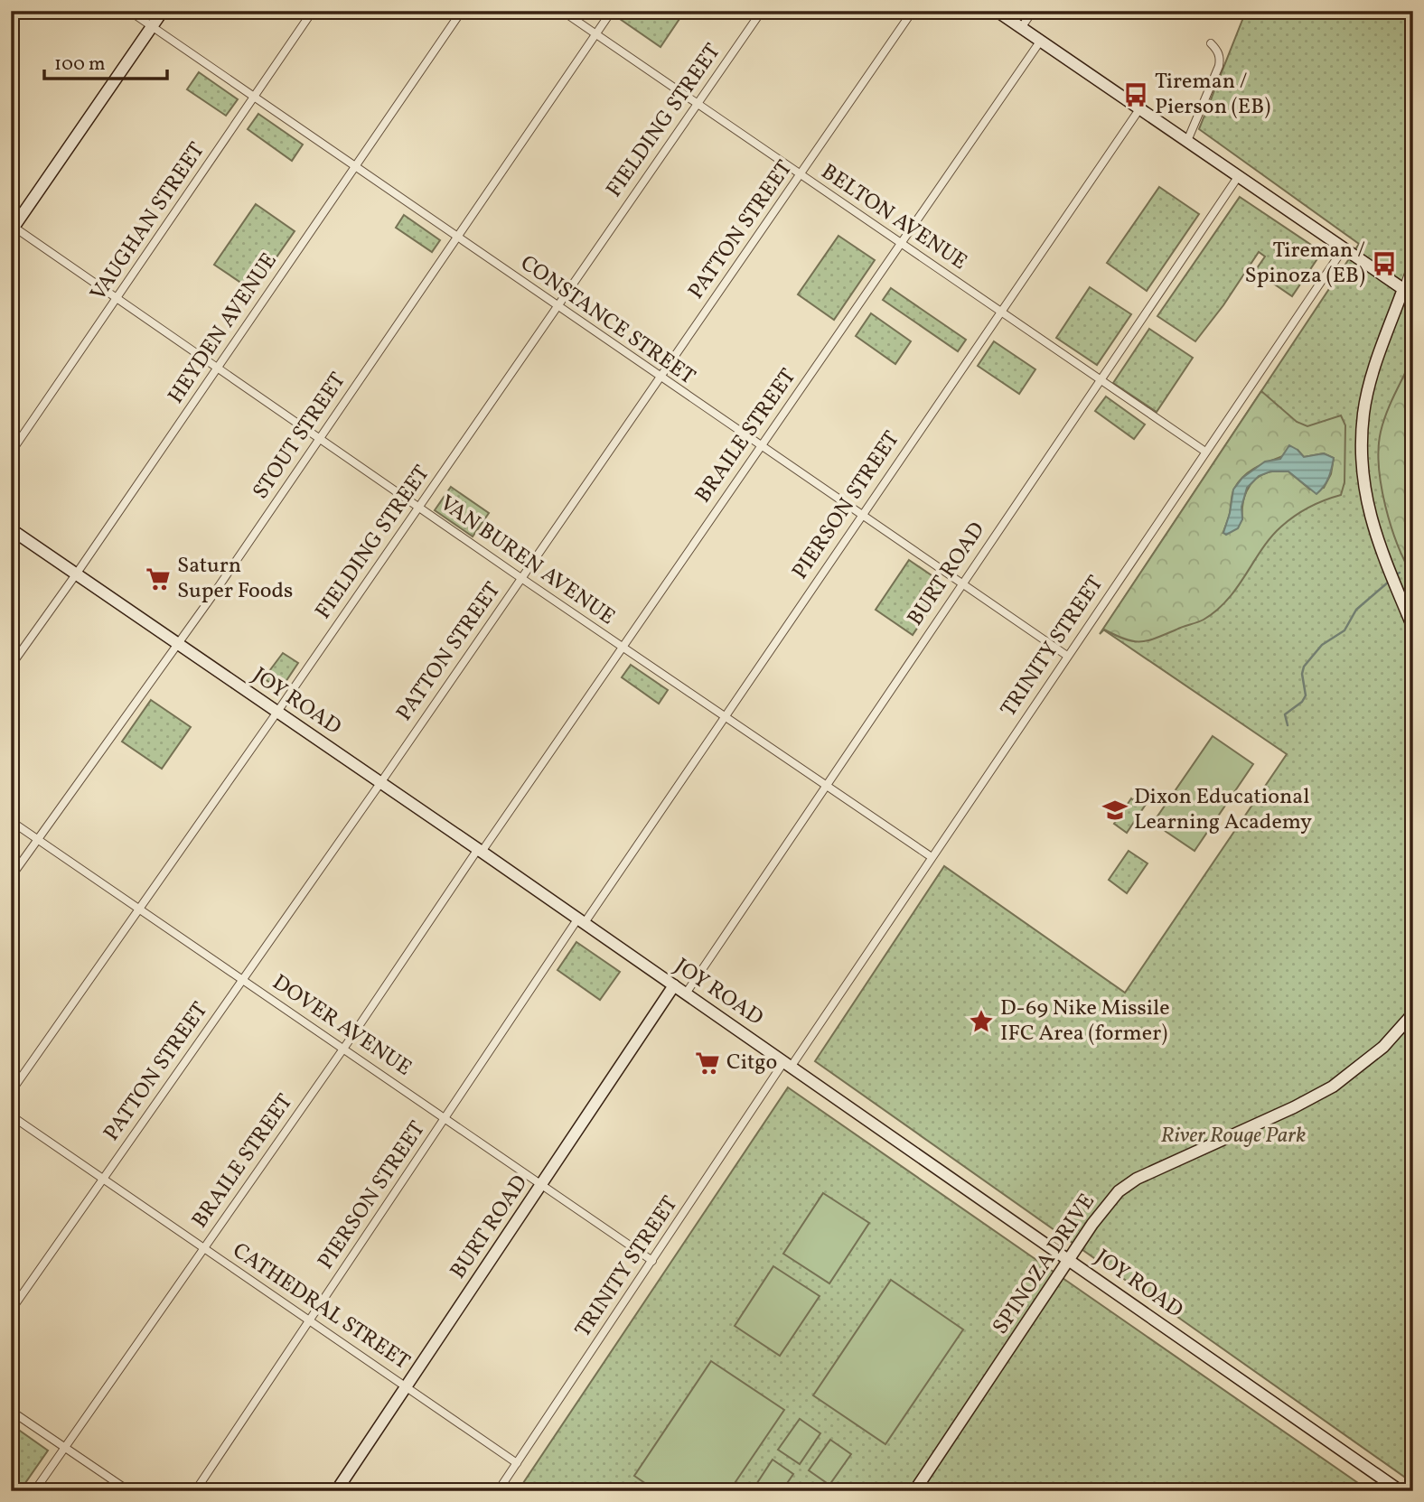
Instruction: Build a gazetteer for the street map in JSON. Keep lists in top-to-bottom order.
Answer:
{
  "streets": {
    "street": [
      "FIELDING STREET",
      "BELTON AVENUE",
      "VAUGHAN STREET",
      "PATTON STREET",
      "CONSTANCE STREET",
      "HEYDEN AVENUE",
      "STOUT STREET",
      "BRAILE STREET",
      "PIERSON STREET",
      "VAN BUREN AVENUE",
      "BURT ROAD",
      "TRINITY STREET",
      "JOY ROAD",
      "DOVER AVENUE",
      "SPINOZA DRIVE",
      "CATHEDRAL STREET"
    ]
  },
  "crossings": [
    ["FIELDING STREET", "BELTON AVENUE"],
    ["FIELDING STREET", "CONSTANCE STREET"],
    ["FIELDING STREET", "VAN BUREN AVENUE"],
    ["FIELDING STREET", "JOY ROAD"],
    ["FIELDING STREET", "DOVER AVENUE"],
    ["BELTON AVENUE", "PATTON STREET"],
    ["BELTON AVENUE", "STOUT STREET"],
    ["BELTON AVENUE", "BRAILE STREET"],
    ["BELTON AVENUE", "PIERSON STREET"],
    ["BELTON AVENUE", "BURT ROAD"],
    ["BELTON AVENUE", "TRINITY STREET"],
    ["VAUGHAN STREET", "CONSTANCE STREET"],
    ["VAUGHAN STREET", "VAN BUREN AVENUE"],
    ["PATTON STREET", "CONSTANCE STREET"],
    ["PATTON STREET", "VAN BUREN AVENUE"],
    ["PATTON STREET", "JOY ROAD"],
    ["PATTON STREET", "DOVER AVENUE"],
    ["PATTON STREET", "CATHEDRAL STREET"],
    ["CONSTANCE STREET", "HEYDEN AVENUE"],
    ["CONSTANCE STREET", "STOUT STREET"],
    ["CONSTANCE STREET", "BRAILE STREET"],
    ["CONSTANCE STREET", "PIERSON STREET"],
    ["CONSTANCE STREET", "BURT ROAD"],
    ["CONSTANCE STREET", "TRINITY STREET"],
    ["HEYDEN AVENUE", "VAN BUREN AVENUE"],
    ["HEYDEN AVENUE", "JOY ROAD"],
    ["STOUT STREET", "VAN BUREN AVENUE"],
    ["STOUT STREET", "JOY ROAD"],
    ["STOUT STREET", "DOVER AVENUE"],
    ["BRAILE STREET", "VAN BUREN AVENUE"],
    ["BRAILE STREET", "JOY ROAD"],
    ["BRAILE STREET", "DOVER AVENUE"],
    ["BRAILE STREET", "CATHEDRAL STREET"],
    ["PIERSON STREET", "VAN BUREN AVENUE"],
    ["PIERSON STREET", "JOY ROAD"],
    ["PIERSON STREET", "DOVER AVENUE"],
    ["PIERSON STREET", "CATHEDRAL STREET"],
    ["VAN BUREN AVENUE", "BURT ROAD"],
    ["VAN BUREN AVENUE", "TRINITY STREET"],
    ["BURT ROAD", "JOY ROAD"],
    ["BURT ROAD", "DOVER AVENUE"],
    ["BURT ROAD", "CATHEDRAL STREET"],
    ["TRINITY STREET", "JOY ROAD"],
    ["TRINITY STREET", "DOVER AVENUE"],
    ["TRINITY STREET", "CATHEDRAL STREET"],
    ["JOY ROAD", "SPINOZA DRIVE"]
  ],
  "parks": ["River Rouge Park"],
  "places": {
    "bus stop": ["Tireman / Pierson (EB)", "Tireman / Spinoza (EB)"],
    "supermarket": ["Saturn Super Foods", "Citgo"],
    "school or university": ["Dixon Educational Learning Academy"],
    "place": ["D-69 Nike Missile IFC Area (former)"]
  },
  "scale_bar": "100 m"
}
